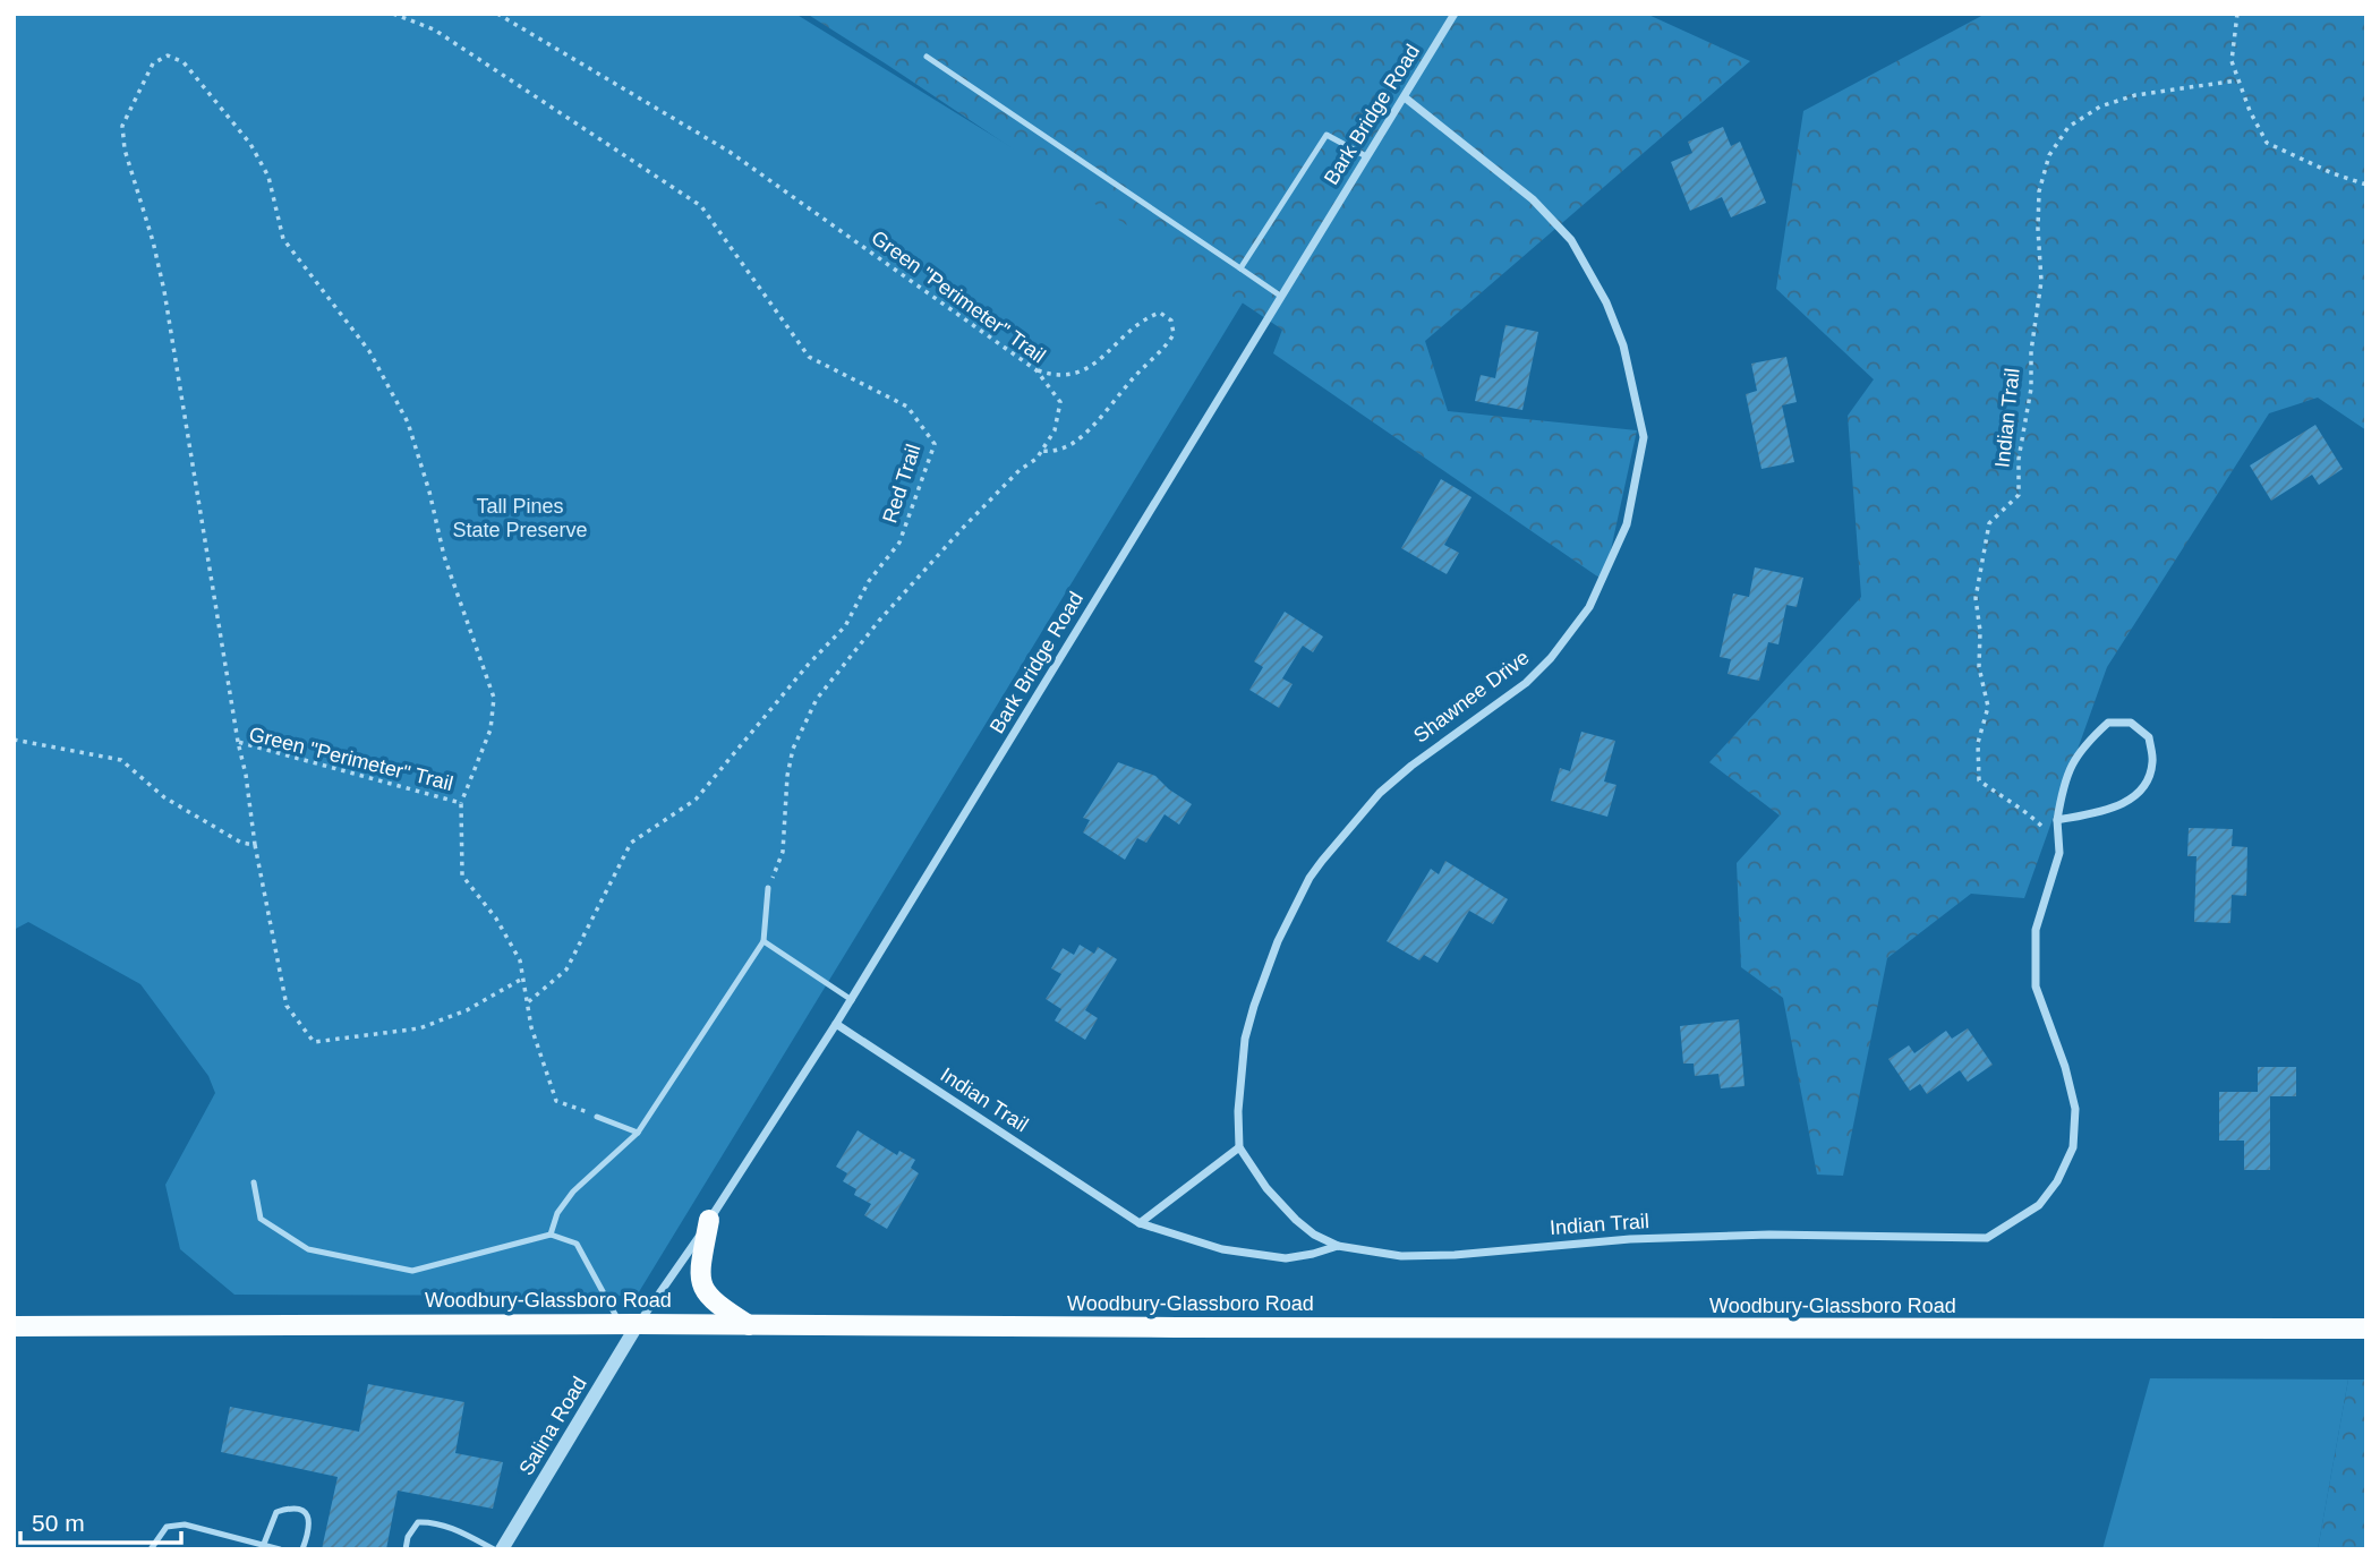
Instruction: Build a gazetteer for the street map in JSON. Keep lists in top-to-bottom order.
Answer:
{
  "streets": {
    "main road": ["Woodbury-Glassboro Road"],
    "street": [
      "Bark Bridge Road",
      "Indian Trail",
      "Shawnee Drive",
      "Salina Road"
    ],
    "path": ["Green \"Perimeter\" Trail", "Red Trail"]
  },
  "crossings": [
    ["Bark Bridge Road", "Indian Trail"],
    ["Bark Bridge Road", "Shawnee Drive"],
    ["Bark Bridge Road", "Woodbury-Glassboro Road"],
    ["Bark Bridge Road", "Salina Road"],
    ["Green \"Perimeter\" Trail", "Red Trail"],
    ["Woodbury-Glassboro Road", "Salina Road"]
  ],
  "parks": ["Tall Pines State Preserve"],
  "scale_bar": "50 m"
}
